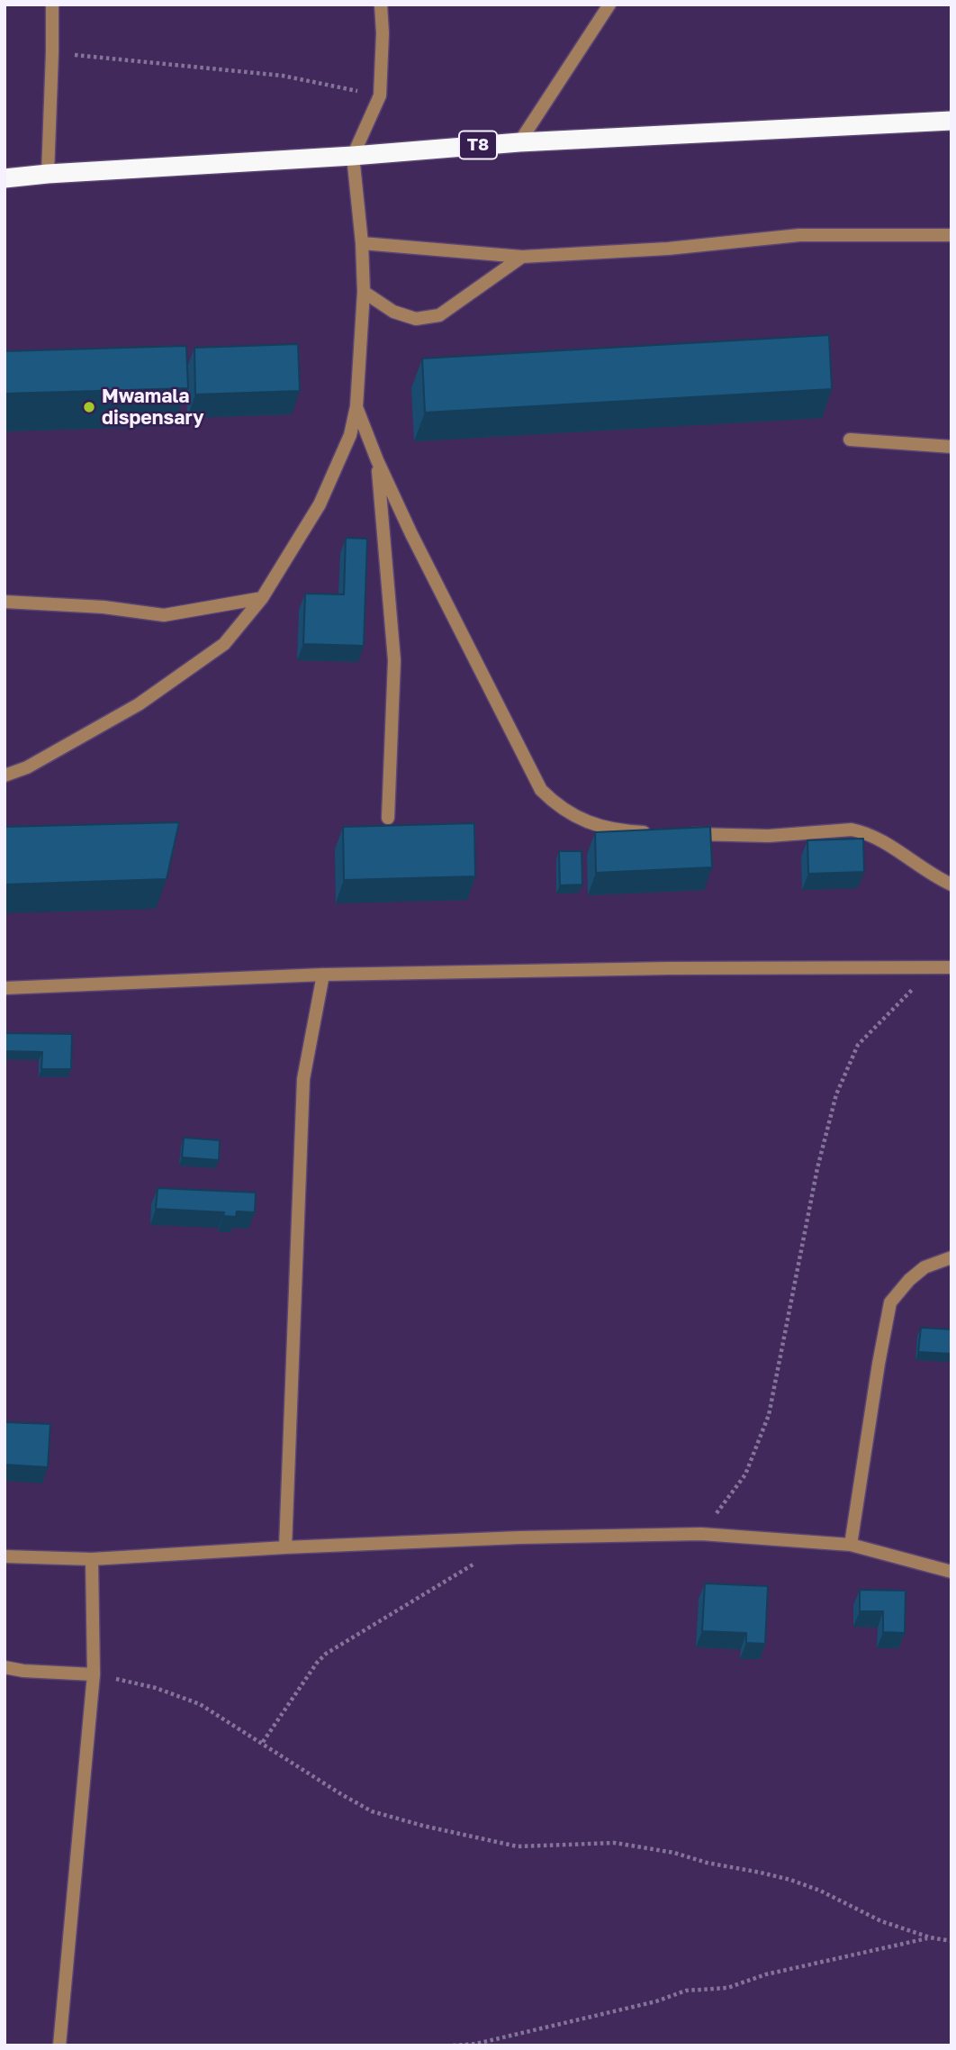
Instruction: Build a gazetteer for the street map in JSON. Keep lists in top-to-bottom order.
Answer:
{
  "streets": {
    "highway": ["T8"]
  },
  "places": ["Mwamala dispensary"]
}
